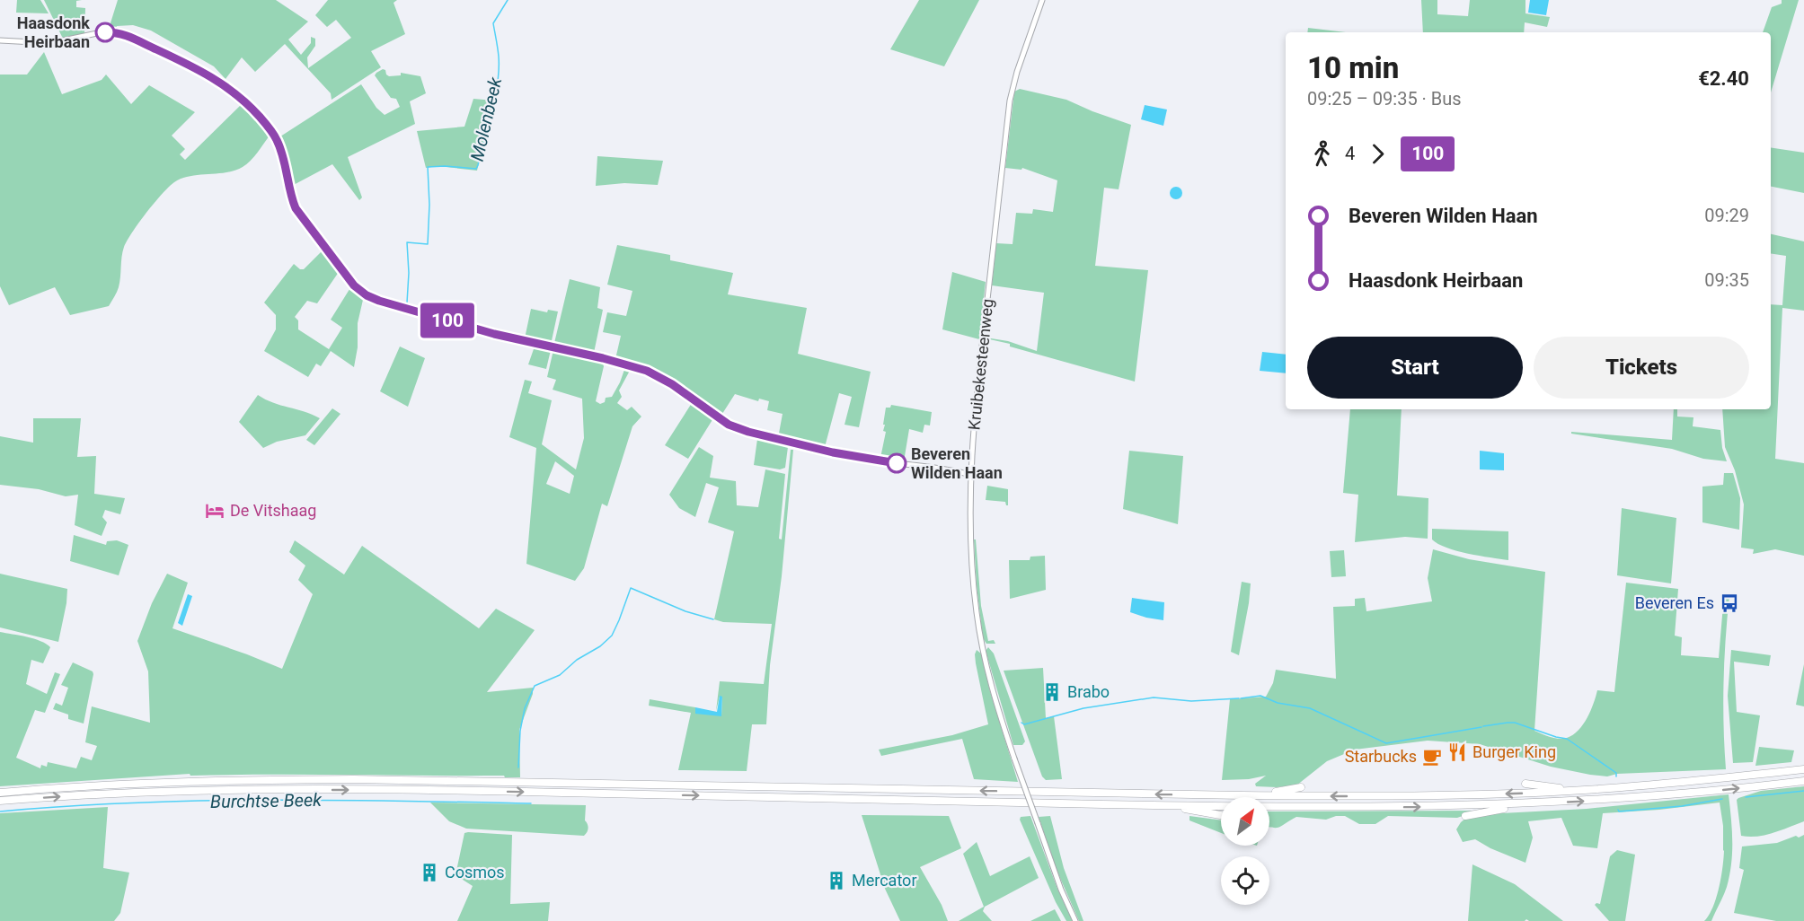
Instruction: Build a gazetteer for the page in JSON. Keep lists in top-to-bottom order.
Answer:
{
  "streets": {
    "street": ["Kruibekesteenweg"]
  },
  "water": ["Molenbeek", "Burchtse Beek"],
  "places": {
    "other": ["Haasdonk Heirbaan", "Beveren Wilden Haan"],
    "hotel": ["De Vitshaag"],
    "bus stop": ["Beveren Es"],
    "building": ["Brabo", "Cosmos", "Mercator"],
    "restaurant": ["Burger King"],
    "cafe": ["Starbucks"]
  },
  "lines": ["bus line 100"],
  "north": "top right",
  "page": {
    "on_map": "100",
    "heading": ["10 min", "09:25 – 09:35 · Bus", "€2.40"],
    "legs": ["4", "100"],
    "list": [
      {
        "name": "Beveren Wilden Haan",
        "value": "09:29"
      },
      {
        "name": "Haasdonk Heirbaan",
        "value": "09:35"
      }
    ],
    "buttons": ["Start", "Tickets"]
  }
}
